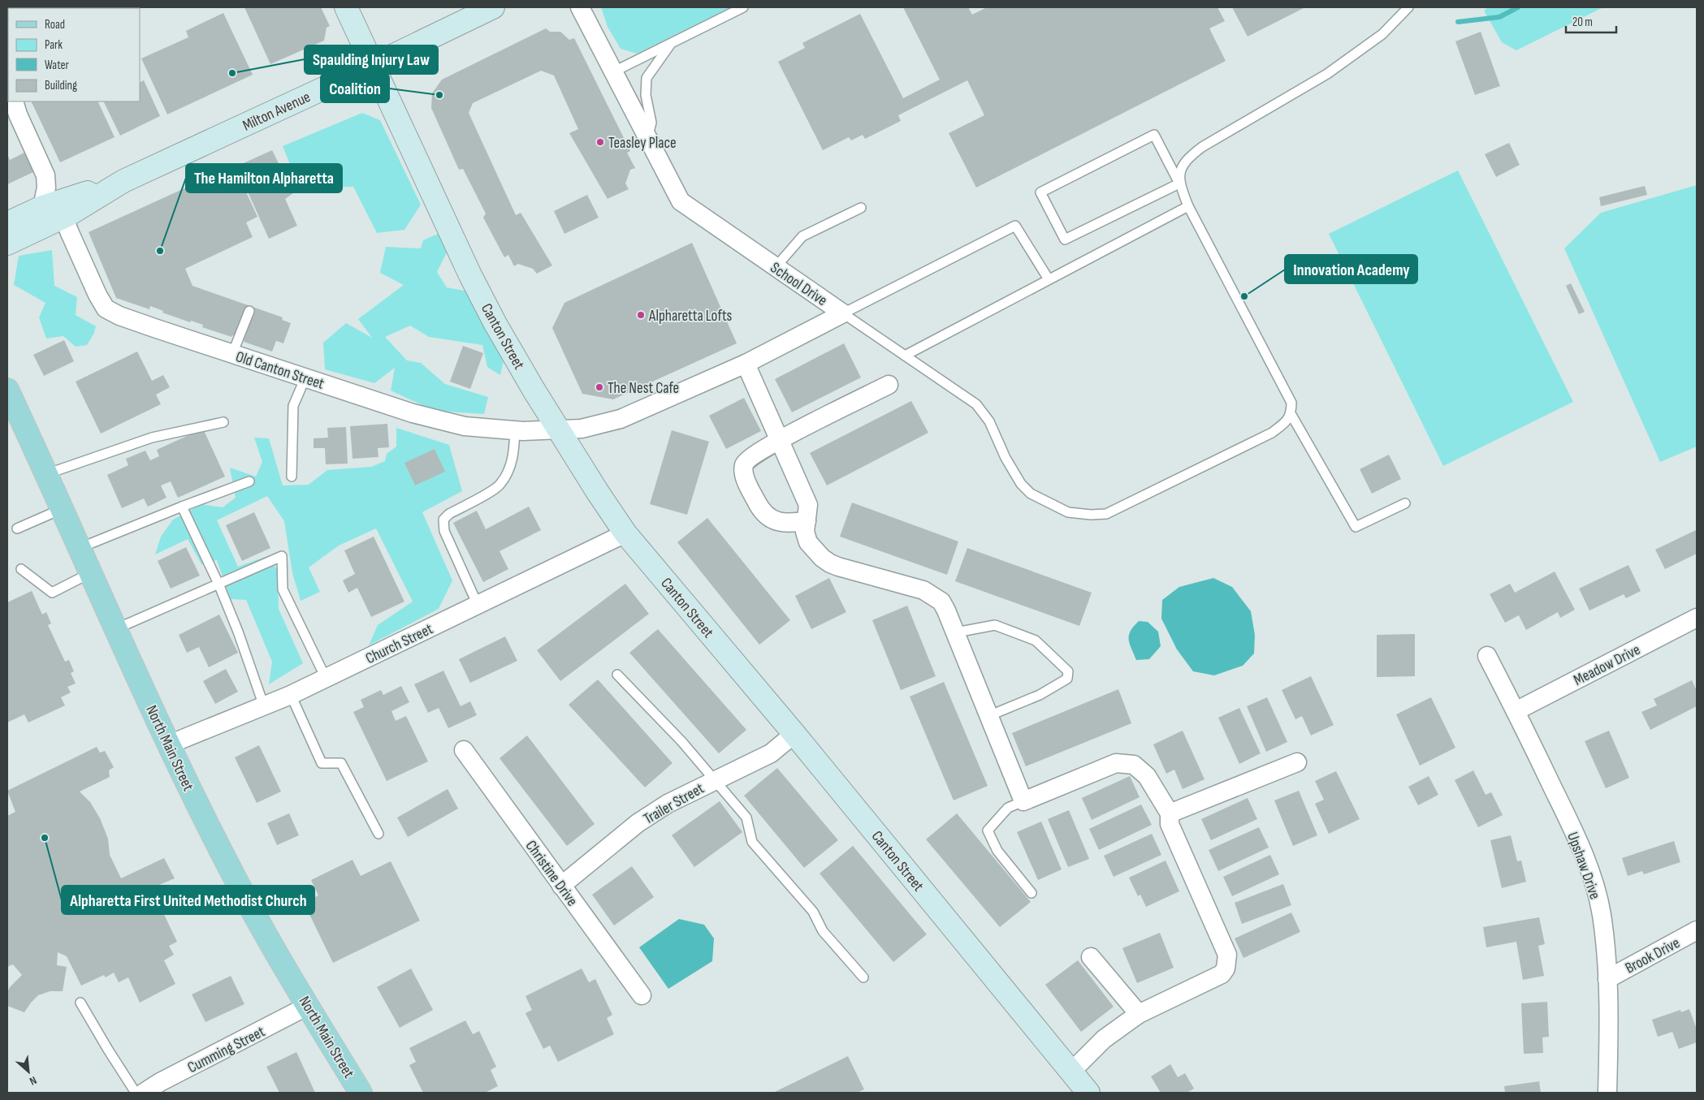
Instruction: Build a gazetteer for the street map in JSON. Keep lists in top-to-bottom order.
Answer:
{
  "streets": {
    "main road": ["North Main Street"],
    "street": [
      "Milton Avenue",
      "School Drive",
      "Canton Street",
      "Old Canton Street",
      "Church Street",
      "Meadow Drive",
      "Trailer Street",
      "Upshaw Drive",
      "Christine Drive",
      "Brook Drive",
      "Cumming Street"
    ]
  },
  "crossings": [
    ["Milton Avenue", "Canton Street"],
    ["Milton Avenue", "Old Canton Street"],
    ["School Drive", "Canton Street"],
    ["School Drive", "Old Canton Street"],
    ["Canton Street", "Old Canton Street"],
    ["Canton Street", "Church Street"],
    ["Canton Street", "Trailer Street"],
    ["Church Street", "North Main Street"],
    ["Meadow Drive", "Upshaw Drive"],
    ["North Main Street", "Cumming Street"],
    ["Trailer Street", "Christine Drive"],
    ["Upshaw Drive", "Brook Drive"]
  ],
  "places": [
    "Spaulding Injury Law",
    "Coalition",
    "Teasley Place",
    "The Hamilton Alpharetta",
    "Innovation Academy",
    "Alpharetta Lofts",
    "The Nest Cafe",
    "Alpharetta First United Methodist Church"
  ],
  "legend": [
    "Road",
    "Park",
    "Water",
    "Building"
  ],
  "scale_bar": "20 m",
  "north": "bottom right"
}
